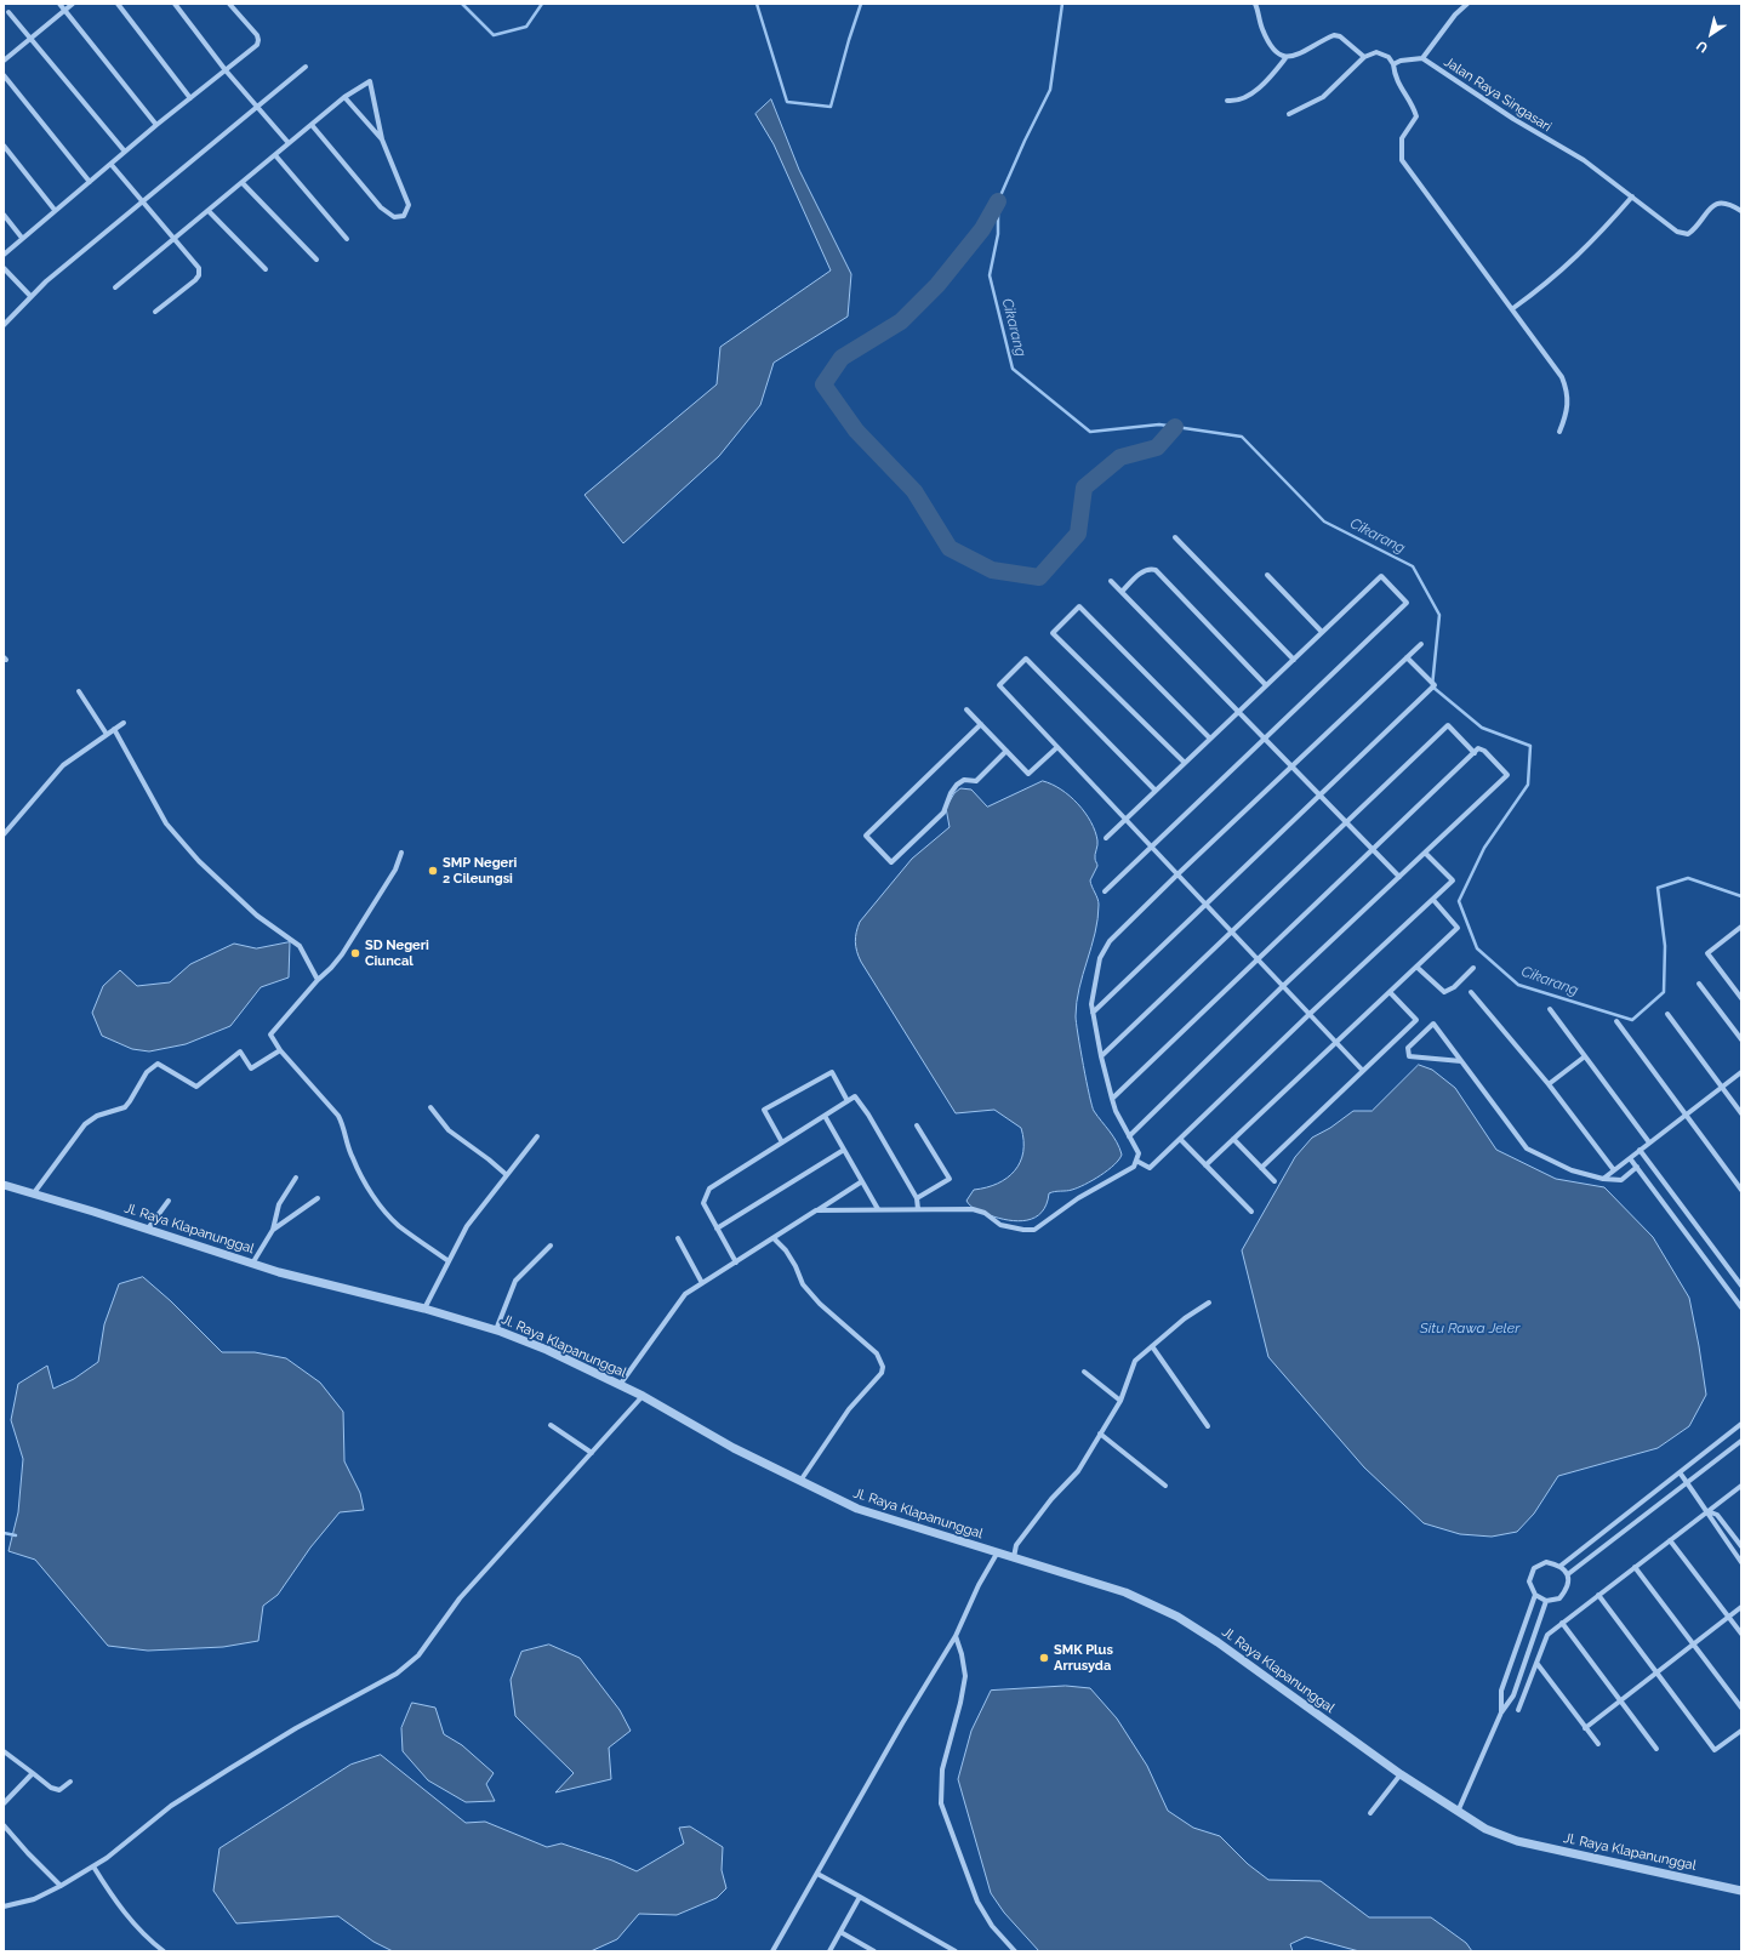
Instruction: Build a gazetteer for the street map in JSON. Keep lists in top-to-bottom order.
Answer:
{
  "streets": {
    "street": ["Jalan Raya Singasari", "Jl. Raya Klapanunggal"]
  },
  "water": ["Cikarang", "Situ Rawa Jeler"],
  "places": ["SMP Negeri 2 Cileungsi", "SD Negeri Ciuncal", "SMK Plus Arrusyda"],
  "north": "bottom left"
}
